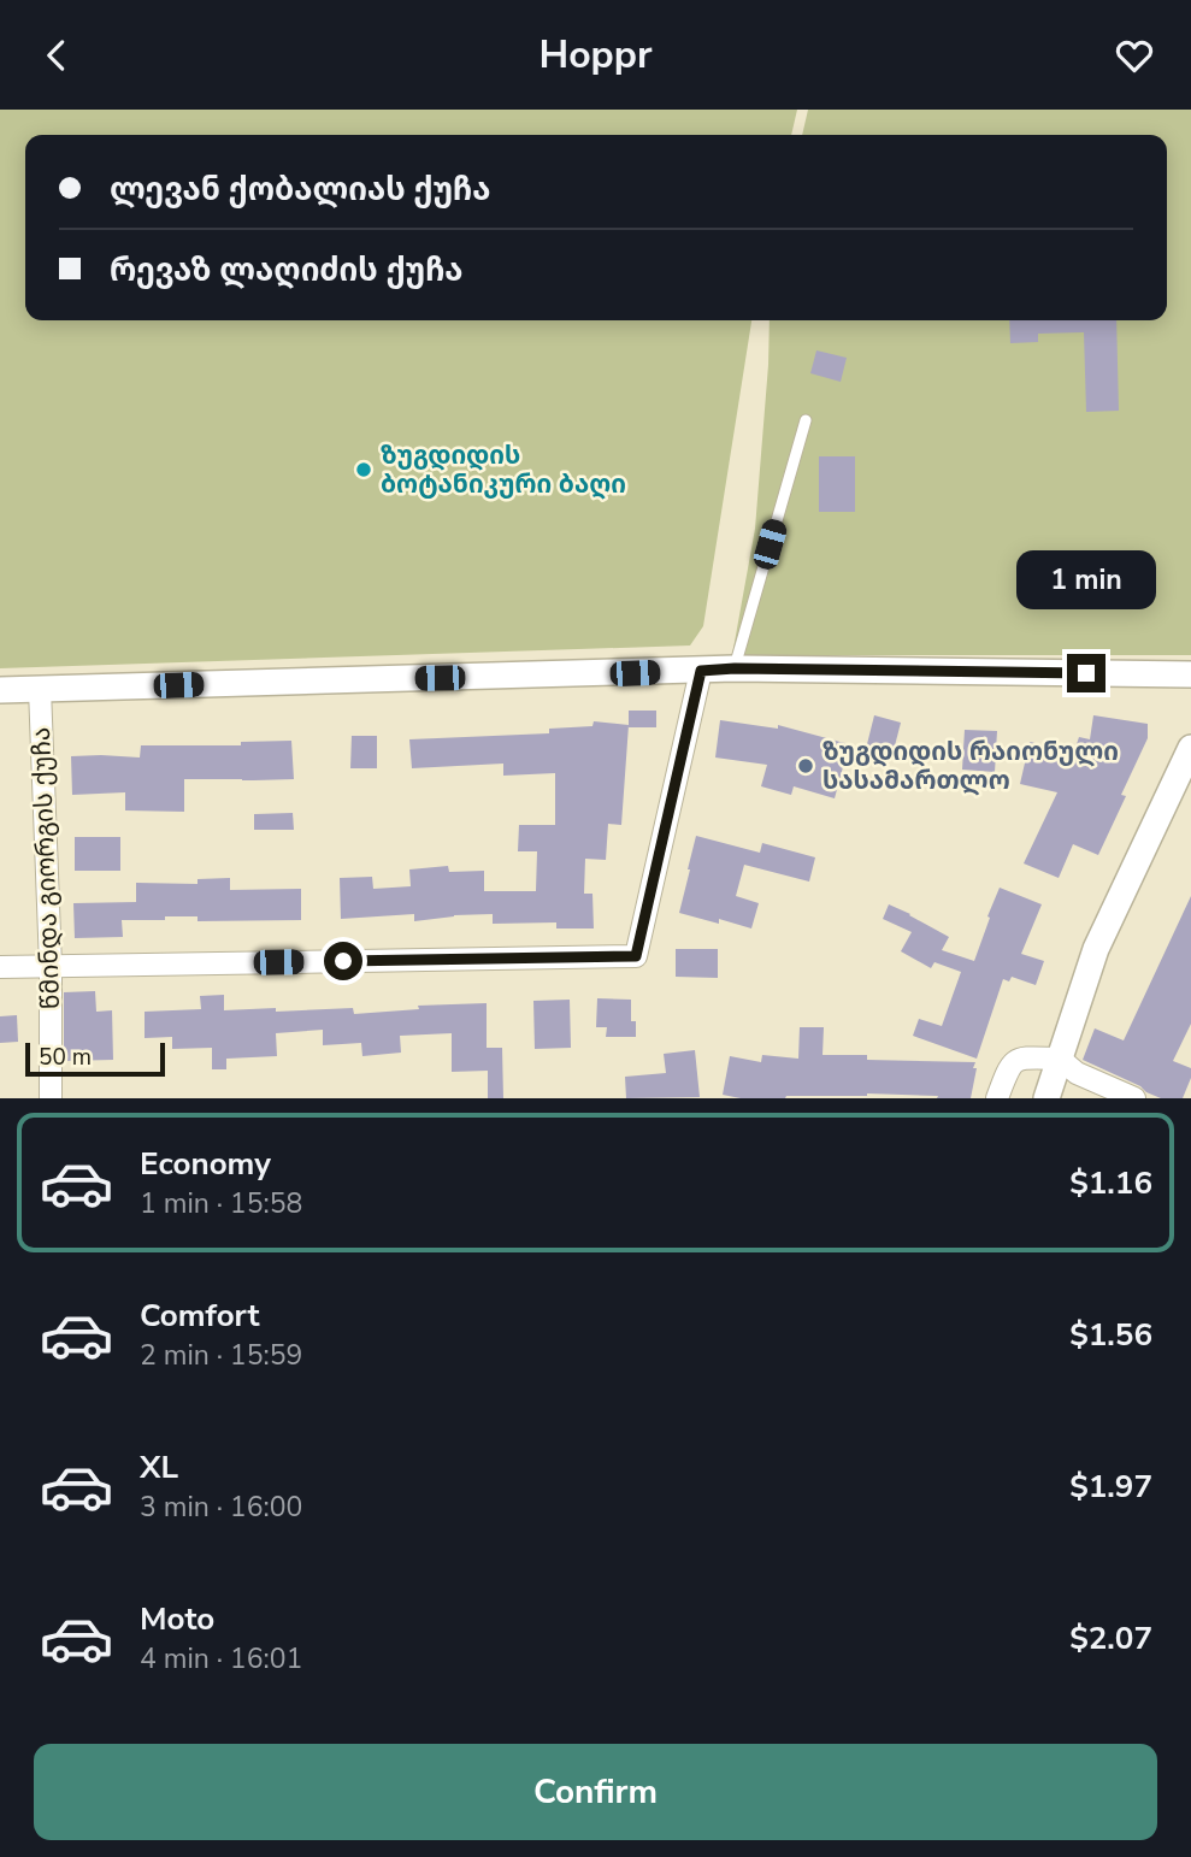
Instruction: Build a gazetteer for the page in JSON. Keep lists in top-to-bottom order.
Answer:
{
  "streets": {
    "street": ["წმინდა გიორგის ქუჩა"]
  },
  "places": ["ზუგდიდის ბოტანიკური ბაღი", "ზუგდიდის რაიონული სასამართლო"],
  "scale_bar": "50 m",
  "page": {
    "header": "Hoppr",
    "banner": ["ლევან ქობალიას ქუჩა", "რევაზ ლაღიძის ქუჩა"],
    "bubble": "1 min",
    "scale": "50 m",
    "list": [
      {
        "name": "Economy",
        "note": "1 min · 15:58",
        "value": "$1.16"
      },
      {
        "name": "Comfort",
        "note": "2 min · 15:59",
        "value": "$1.56"
      },
      {
        "name": "XL",
        "note": "3 min · 16:00",
        "value": "$1.97"
      },
      {
        "name": "Moto",
        "note": "4 min · 16:01",
        "value": "$2.07"
      }
    ],
    "buttons": "Confirm"
  }
}
